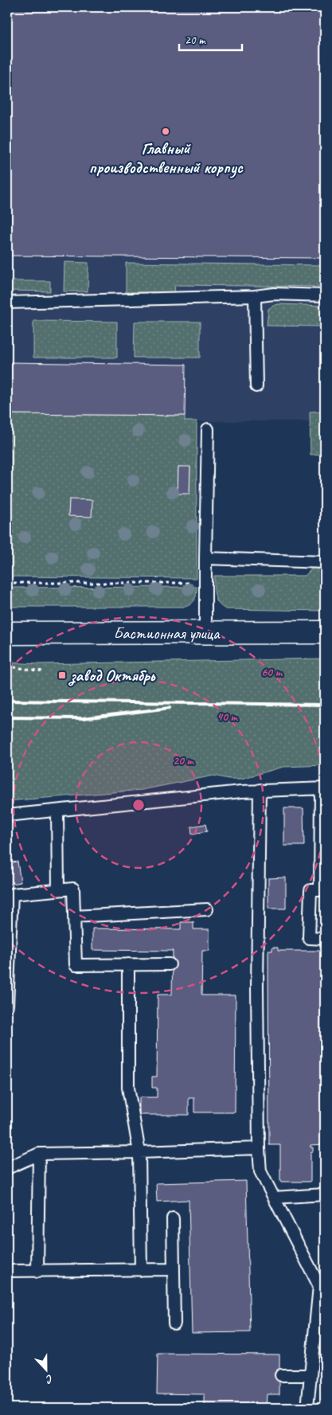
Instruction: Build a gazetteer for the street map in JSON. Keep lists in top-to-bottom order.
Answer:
{
  "streets": {
    "main road": ["Бастионная улица"]
  },
  "places": {
    "other": ["Главный производственный корпус"],
    "transit": ["завод Октябрь"]
  },
  "scale_bar": "20 m",
  "north": "bottom",
  "rings": ["60 m", "40 m", "20 m"]
}
